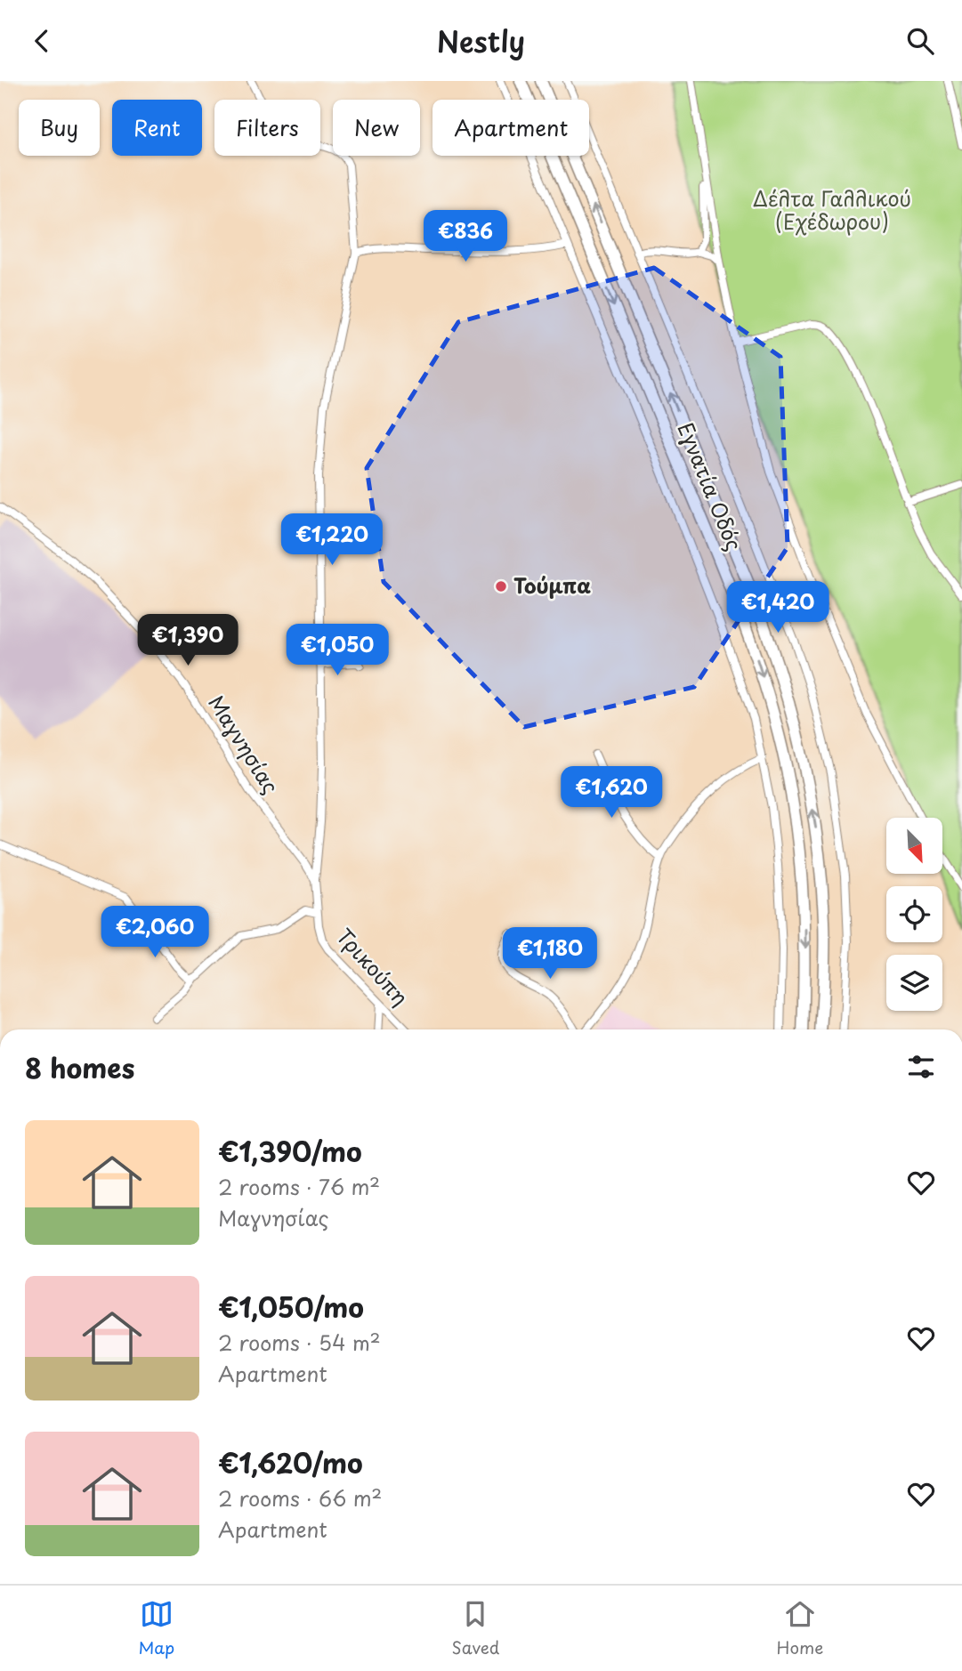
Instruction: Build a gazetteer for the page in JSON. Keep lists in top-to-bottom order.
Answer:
{
  "streets": {
    "highway": ["Εγνατία Οδός"],
    "street": ["Μαγνησίας", "Τρικούπη"]
  },
  "crossings": [
    ["Μαγνησίας", "Τρικούπη"]
  ],
  "parks": ["Δέλτα Γαλλικού (Εχέδωρου)"],
  "places": ["Τούμπα"],
  "north": "bottom right",
  "page": {
    "header": "Nestly",
    "chip": [
      "Buy",
      "Rent",
      "Filters",
      "New",
      "Apartment"
    ],
    "price": [
      "€836",
      "€1,220",
      "€1,420",
      "€1,390",
      "€1,050",
      "€1,620",
      "€2,060",
      "€1,180"
    ],
    "heading": "8 homes",
    "list": [
      {
        "name": "€1,390/mo",
        "note": "2 rooms · 76 m² · Μαγνησίας"
      },
      {
        "name": "€1,050/mo",
        "note": "2 rooms · 54 m² · Apartment"
      },
      {
        "name": "€1,620/mo",
        "note": "2 rooms · 66 m² · Apartment"
      }
    ],
    "tabs": ["Map", "Saved", "Home"]
  }
}
